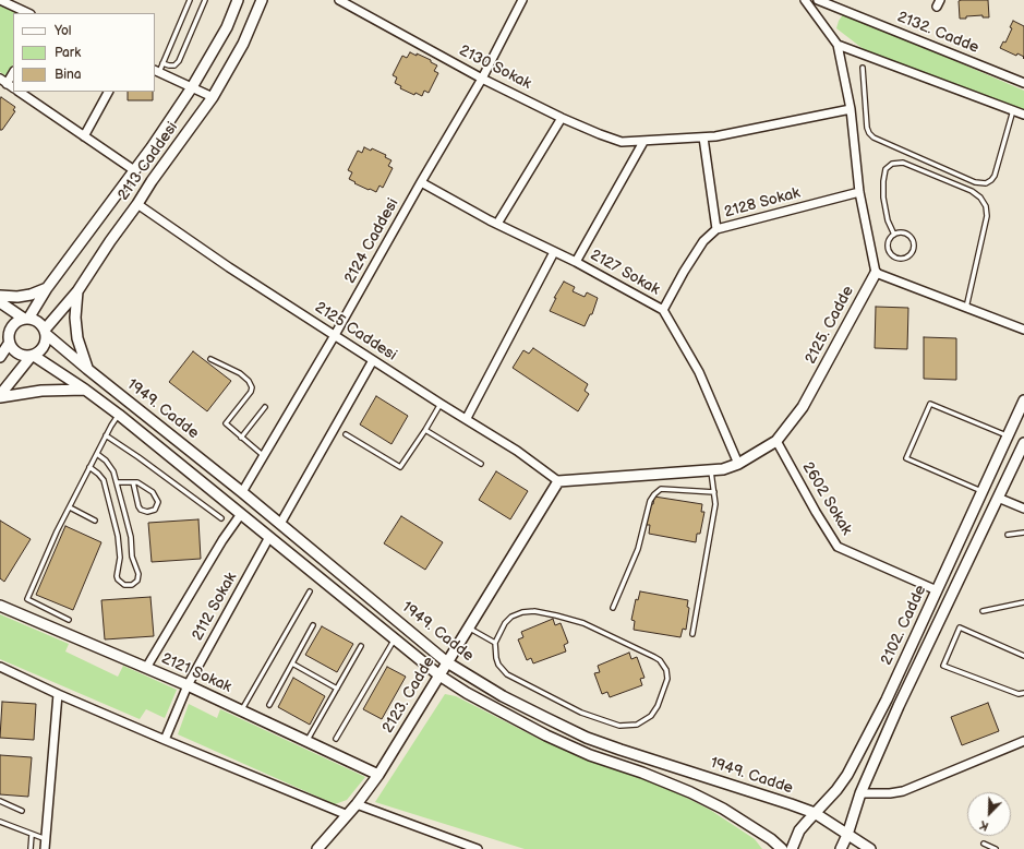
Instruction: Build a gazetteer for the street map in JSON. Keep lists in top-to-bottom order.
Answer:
{
  "streets": {
    "street": [
      "2132. Cadde",
      "2130 Sokak",
      "2113 Caddesi",
      "2128 Sokak",
      "2124 Caddesi",
      "2127 Sokak",
      "2125. Cadde",
      "2125 Caddesi",
      "1949. Cadde",
      "2602 Sokak",
      "2112 Sokak",
      "2102. Cadde",
      "2121 Sokak",
      "2123. Cadde"
    ]
  },
  "crossings": [
    ["2130 Sokak", "2124 Caddesi"],
    ["2113 Caddesi", "2125 Caddesi"],
    ["2113 Caddesi", "1949. Cadde"],
    ["2128 Sokak", "2127 Sokak"],
    ["2124 Caddesi", "2127 Sokak"],
    ["2124 Caddesi", "2125 Caddesi"],
    ["2124 Caddesi", "1949. Cadde"],
    ["2127 Sokak", "2125. Cadde"],
    ["2125. Cadde", "2125 Caddesi"],
    ["2125. Cadde", "2602 Sokak"],
    ["2125. Cadde", "2123. Cadde"],
    ["2125 Caddesi", "2123. Cadde"],
    ["1949. Cadde", "2112 Sokak"],
    ["1949. Cadde", "2102. Cadde"],
    ["1949. Cadde", "2123. Cadde"],
    ["2602 Sokak", "2102. Cadde"],
    ["2112 Sokak", "2121 Sokak"],
    ["2121 Sokak", "2123. Cadde"]
  ],
  "legend": ["Yol", "Park", "Bina"],
  "north": "bottom left"
}
